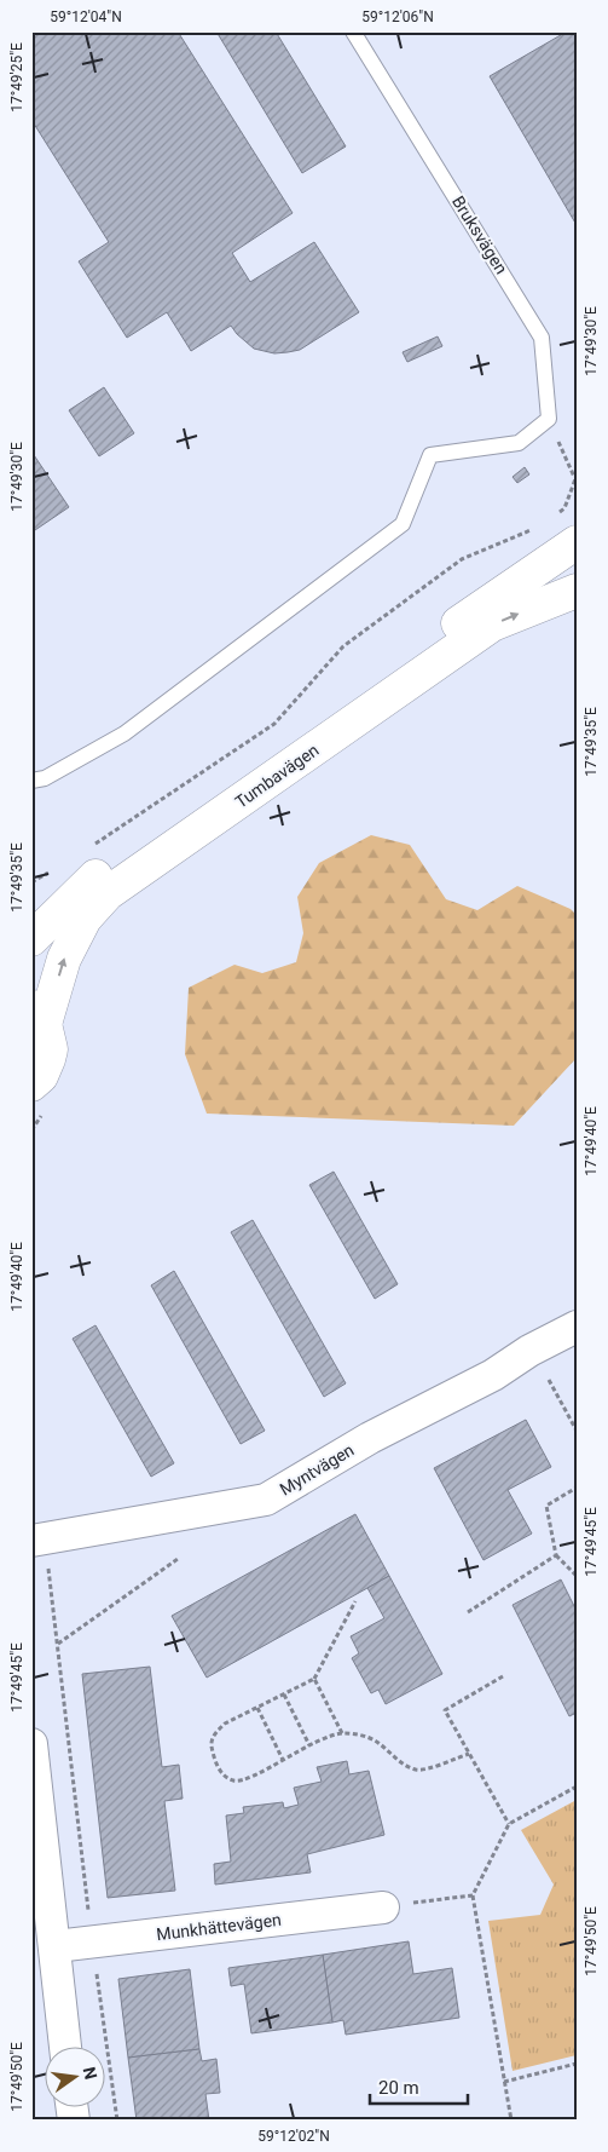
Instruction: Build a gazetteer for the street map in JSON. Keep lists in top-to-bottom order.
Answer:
{
  "streets": {
    "main road": ["Tumbavägen"],
    "street": ["Myntvägen", "Munkhättevägen"],
    "lane": ["Bruksvägen"]
  },
  "scale_bar": "20 m",
  "north": "right",
  "coordinates": [
    "59°12'04\"N",
    "59°12'06\"N",
    "17°49'25\"E",
    "17°49'30\"E",
    "17°49'35\"E",
    "17°49'40\"E",
    "17°49'45\"E",
    "17°49'50\"E",
    "59°12'02\"N"
  ]
}
